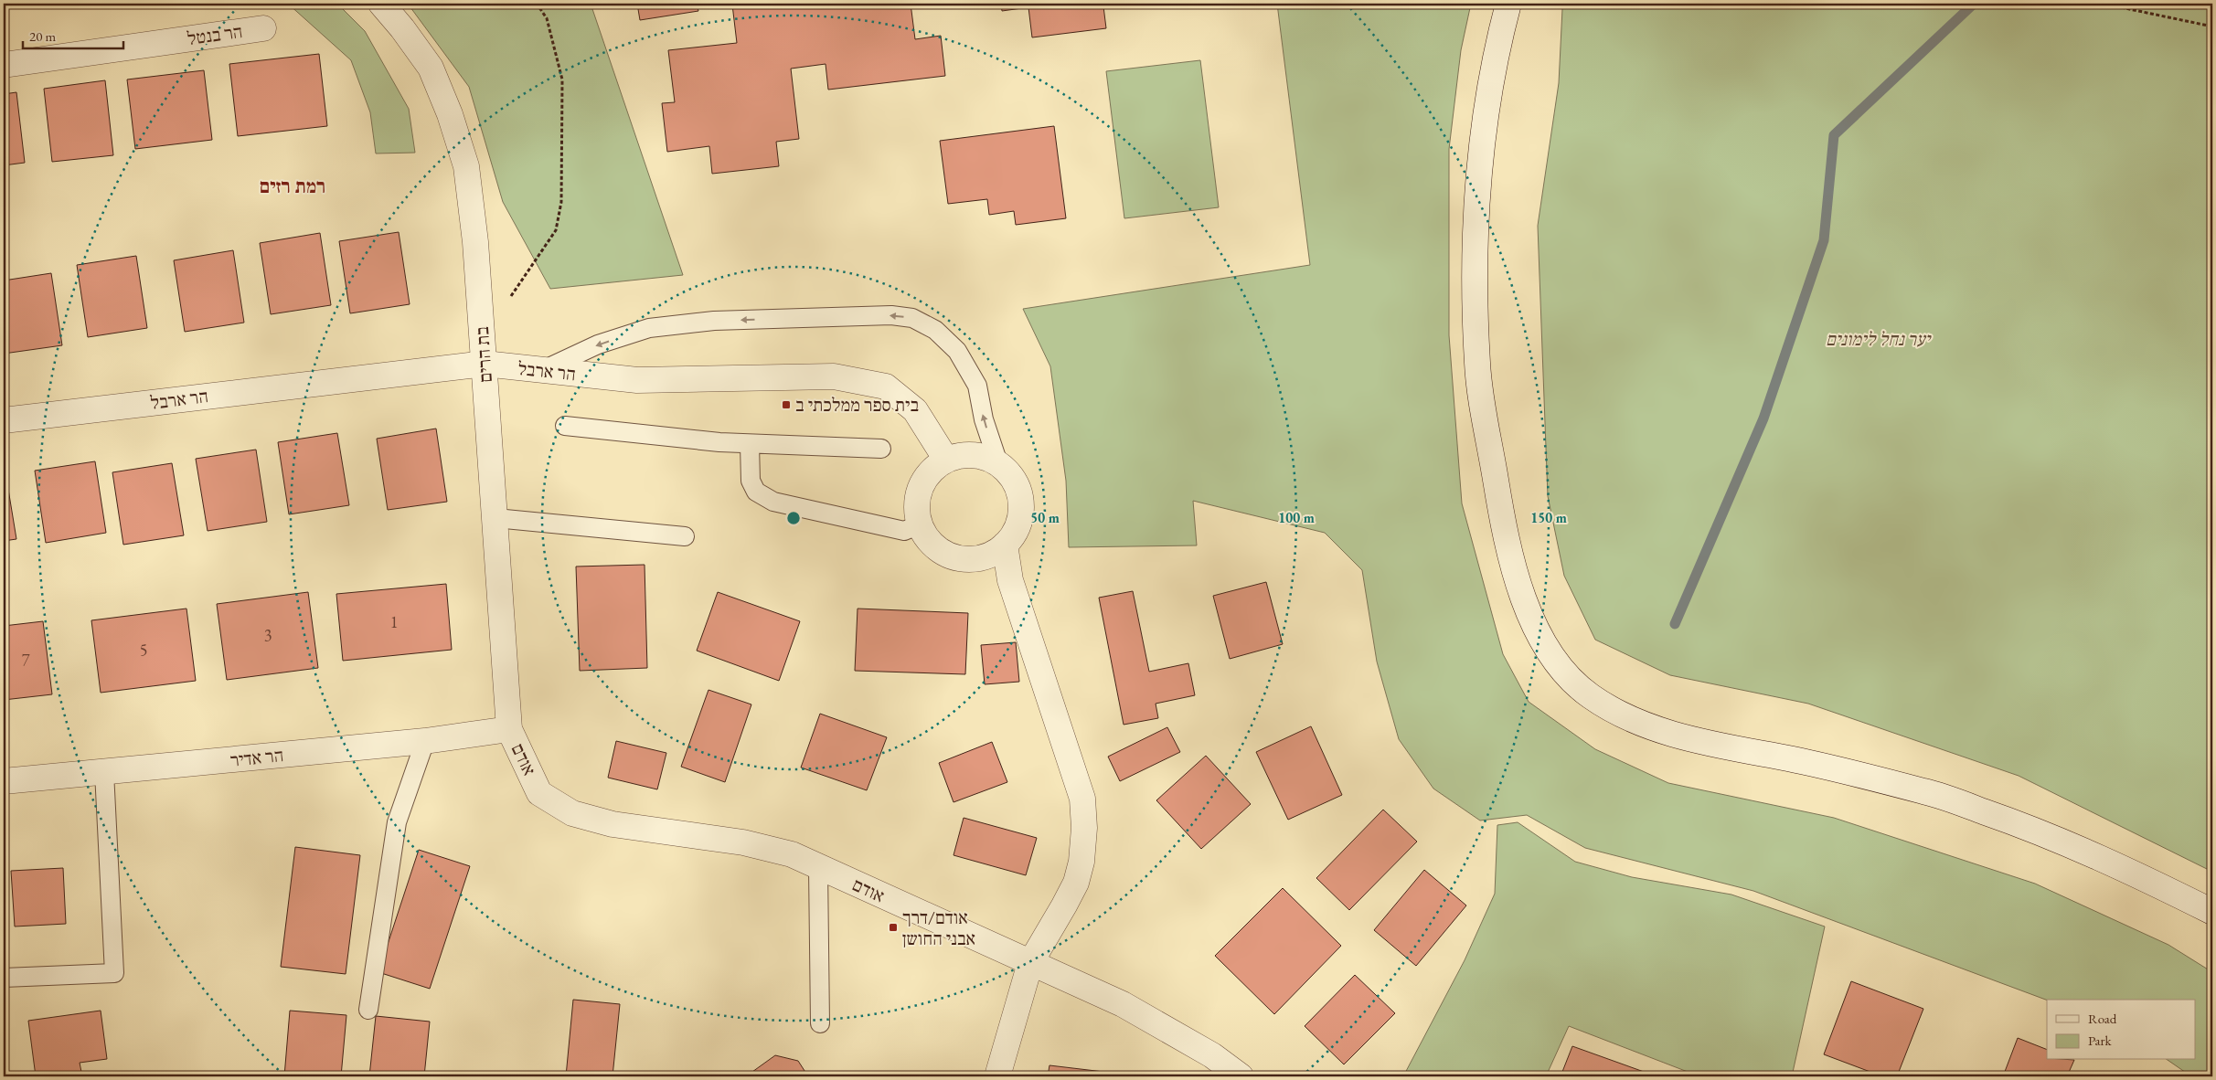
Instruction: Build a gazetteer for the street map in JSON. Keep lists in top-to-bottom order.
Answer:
{
  "streets": {
    "street": [
      "הר בנטל",
      "בת הרים",
      "הר ארבל",
      "הר אדיר",
      "אודם"
    ]
  },
  "crossings": [
    ["בת הרים", "הר ארבל"],
    ["בת הרים", "הר אדיר"],
    ["בת הרים", "אודם"],
    ["הר אדיר", "אודם"]
  ],
  "districts": ["רמת רזים"],
  "parks": ["יער נחל לימונים"],
  "places": {
    "transit": ["בית ספר ממלכתי ב", "אודם/דרך אבני החושן"]
  },
  "house_numbers": [
    "1",
    "3",
    "5",
    "7"
  ],
  "legend": ["Road", "Park"],
  "scale_bar": "20 m",
  "rings": ["50 m", "100 m", "150 m"]
}
